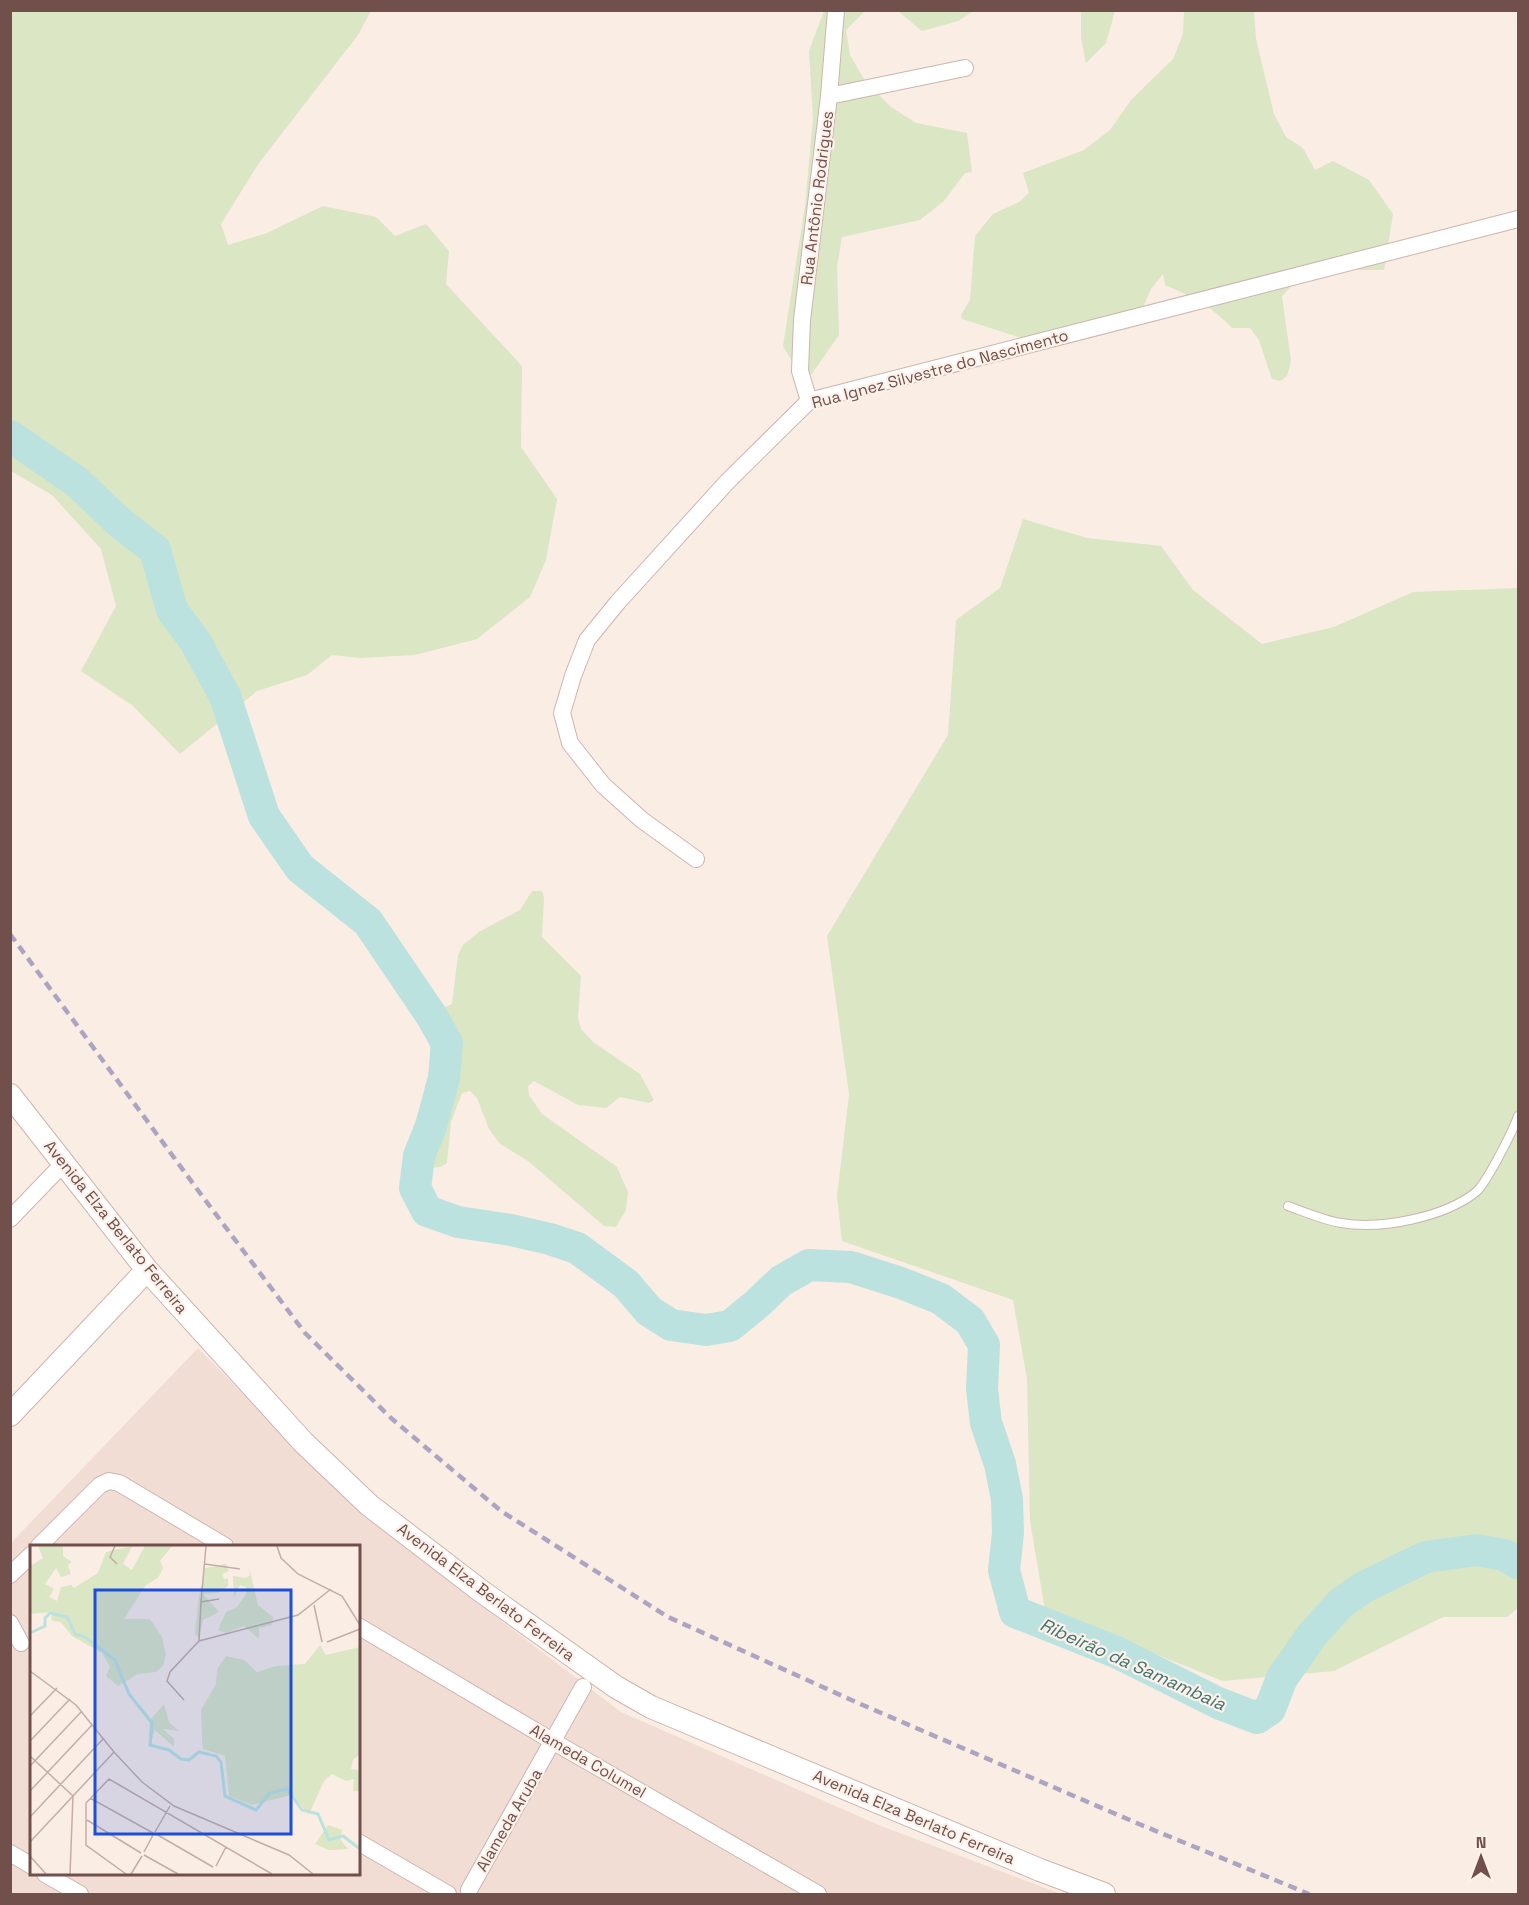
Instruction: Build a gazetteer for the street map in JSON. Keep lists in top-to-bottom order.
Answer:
{
  "streets": {
    "main road": ["Avenida Elza Berlato Ferreira"],
    "street": [
      "Rua Antônio Rodrigues",
      "Rua Ignez Silvestre do Nascimento",
      "Alameda Columel",
      "Alameda Aruba"
    ]
  },
  "crossings": [
    ["Rua Antônio Rodrigues", "Rua Ignez Silvestre do Nascimento"],
    ["Alameda Columel", "Alameda Aruba"]
  ],
  "water": ["Ribeirão da Samambaia"],
  "north": "top"
}
